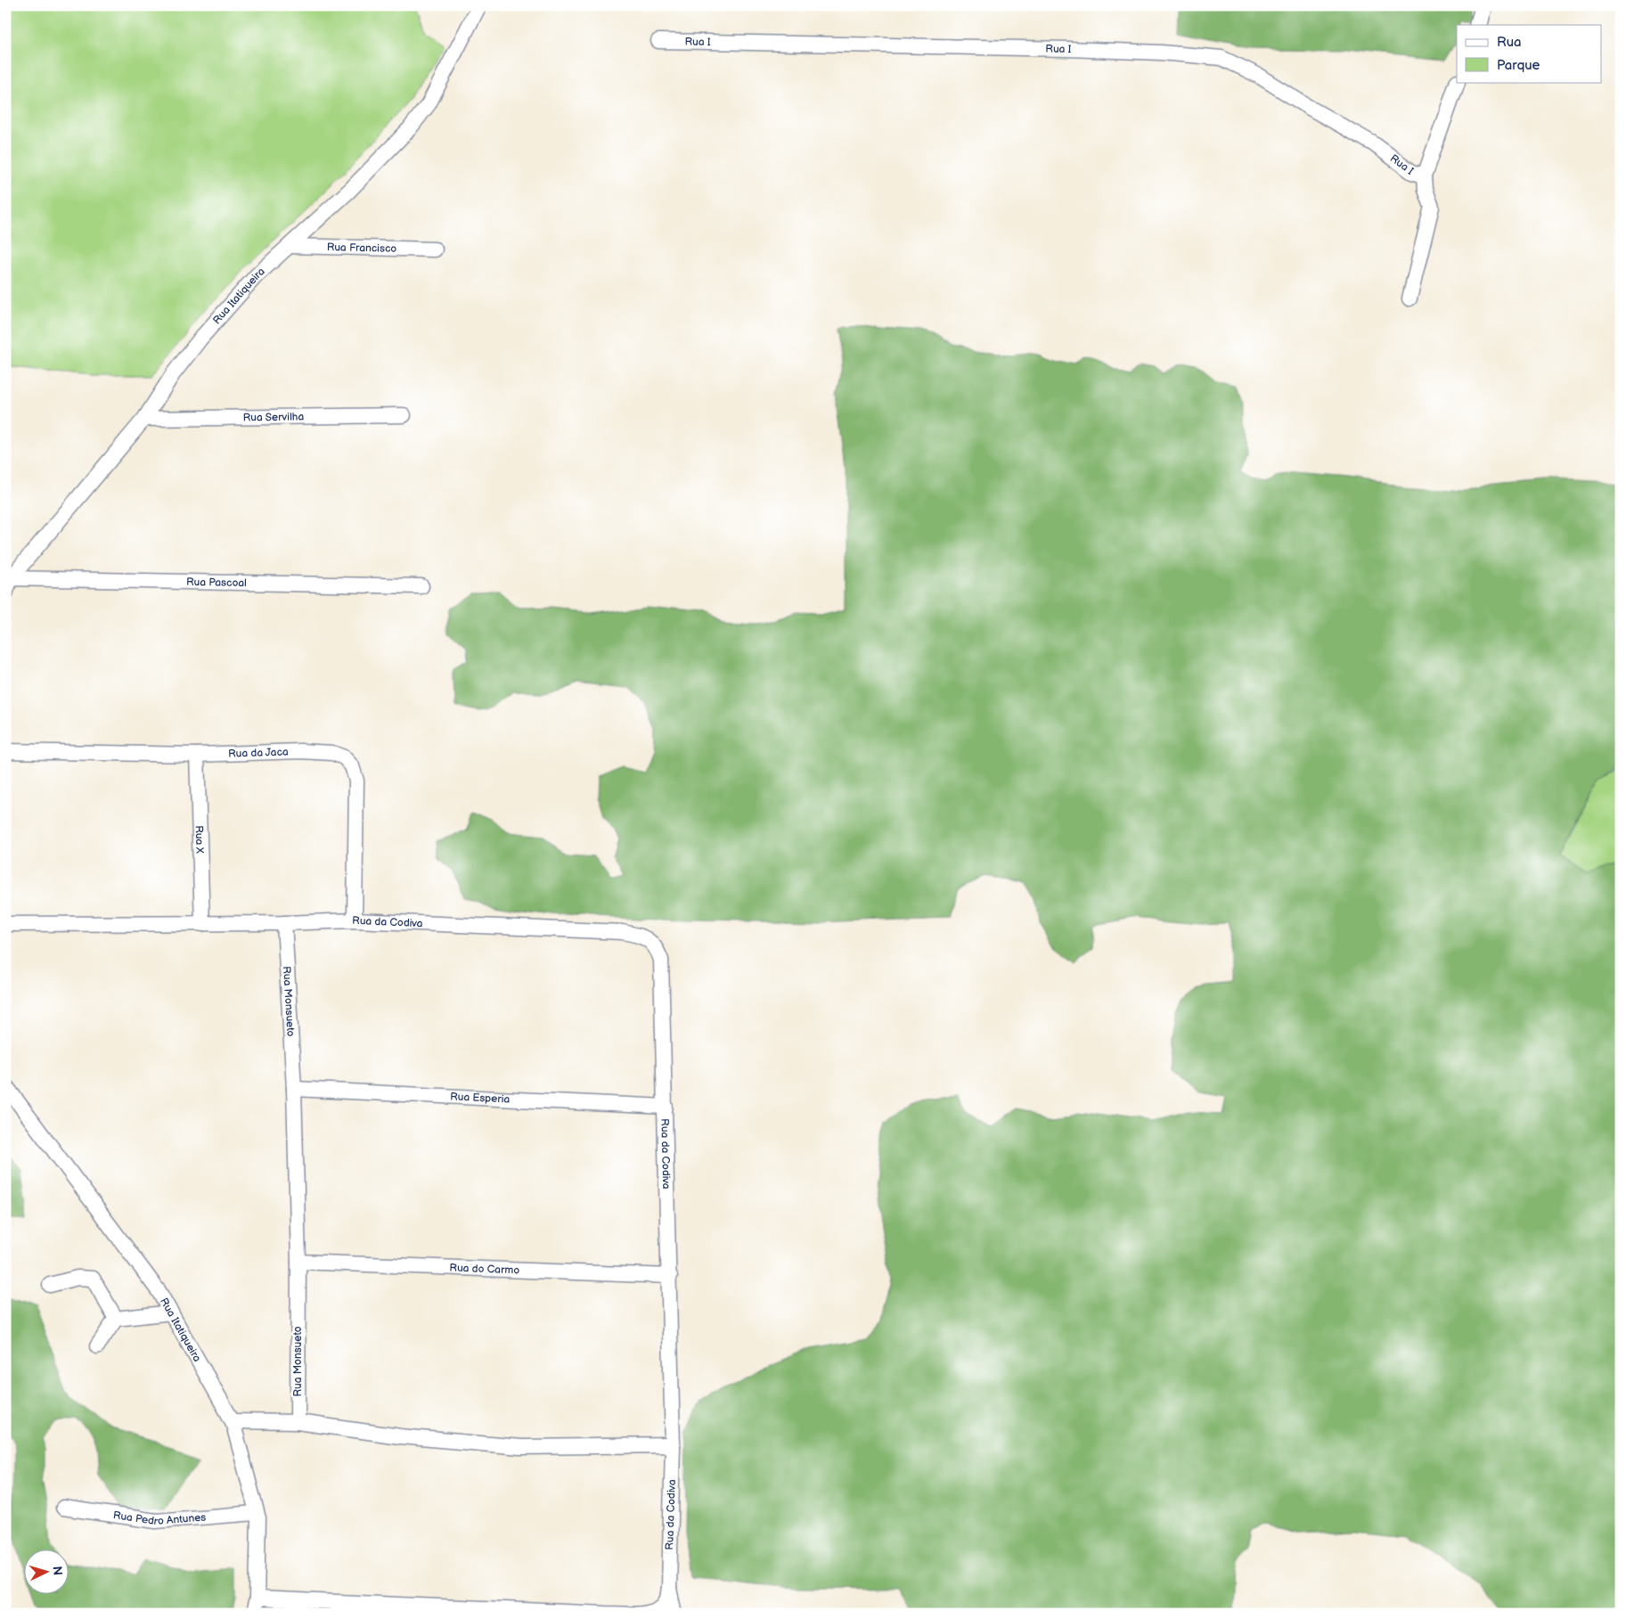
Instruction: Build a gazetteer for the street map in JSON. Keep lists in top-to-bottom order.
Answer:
{
  "streets": {
    "street": [
      "Rua I",
      "Rua Francisco",
      "Rua Itatiqueira",
      "Rua Servilha",
      "Rua Pascoal",
      "Rua da Jaca",
      "Rua X",
      "Rua da Codiva",
      "Rua Monsueto",
      "Rua Esperia",
      "Rua do Carmo",
      "Rua Pedro Antunes"
    ]
  },
  "crossings": [
    ["Rua Francisco", "Rua Itatiqueira"],
    ["Rua Itatiqueira", "Rua Servilha"],
    ["Rua Itatiqueira", "Rua Pascoal"],
    ["Rua Itatiqueira", "Rua da Codiva"],
    ["Rua Itatiqueira", "Rua Pedro Antunes"],
    ["Rua da Jaca", "Rua X"],
    ["Rua da Jaca", "Rua da Codiva"],
    ["Rua X", "Rua da Codiva"],
    ["Rua da Codiva", "Rua Monsueto"],
    ["Rua da Codiva", "Rua Esperia"],
    ["Rua da Codiva", "Rua do Carmo"],
    ["Rua Monsueto", "Rua Esperia"],
    ["Rua Monsueto", "Rua do Carmo"]
  ],
  "legend": ["Rua", "Parque"],
  "north": "right"
}
